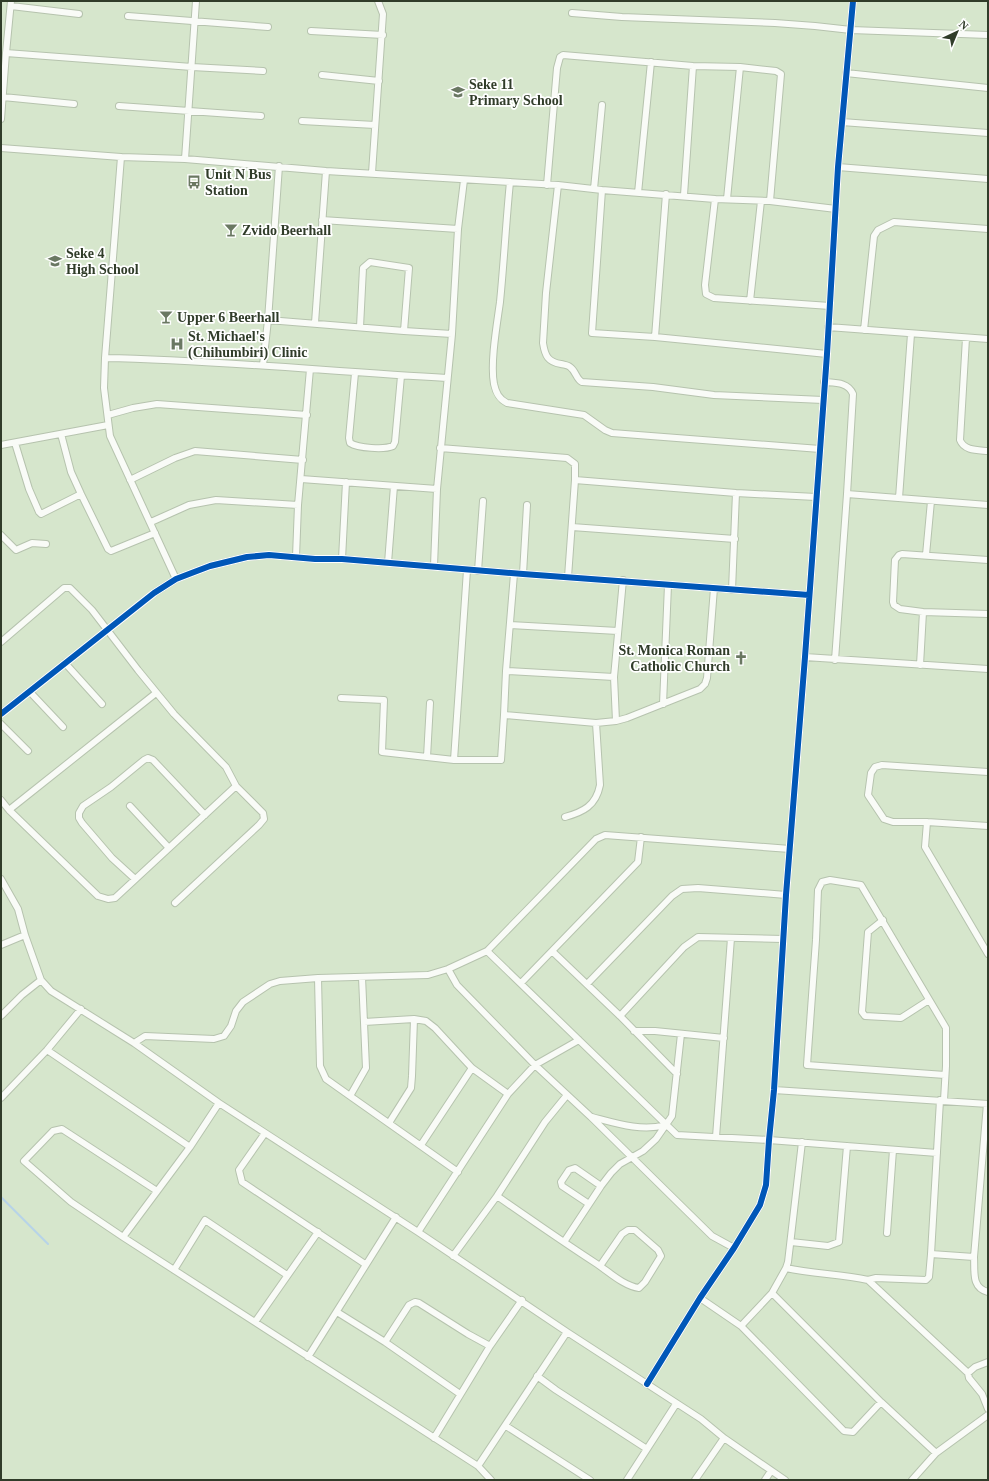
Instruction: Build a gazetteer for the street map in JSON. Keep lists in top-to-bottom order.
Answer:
{
  "places": {
    "school or university": ["Seke 11 Primary School", "Seke 4 High School"],
    "bus stop": ["Unit N Bus Station"],
    "bar": ["Zvido Beerhall", "Upper 6 Beerhall"],
    "hospital": ["St. Michael's (Chihumbiri) Clinic"],
    "church": ["St. Monica Roman Catholic Church"]
  },
  "north": "top right"
}
